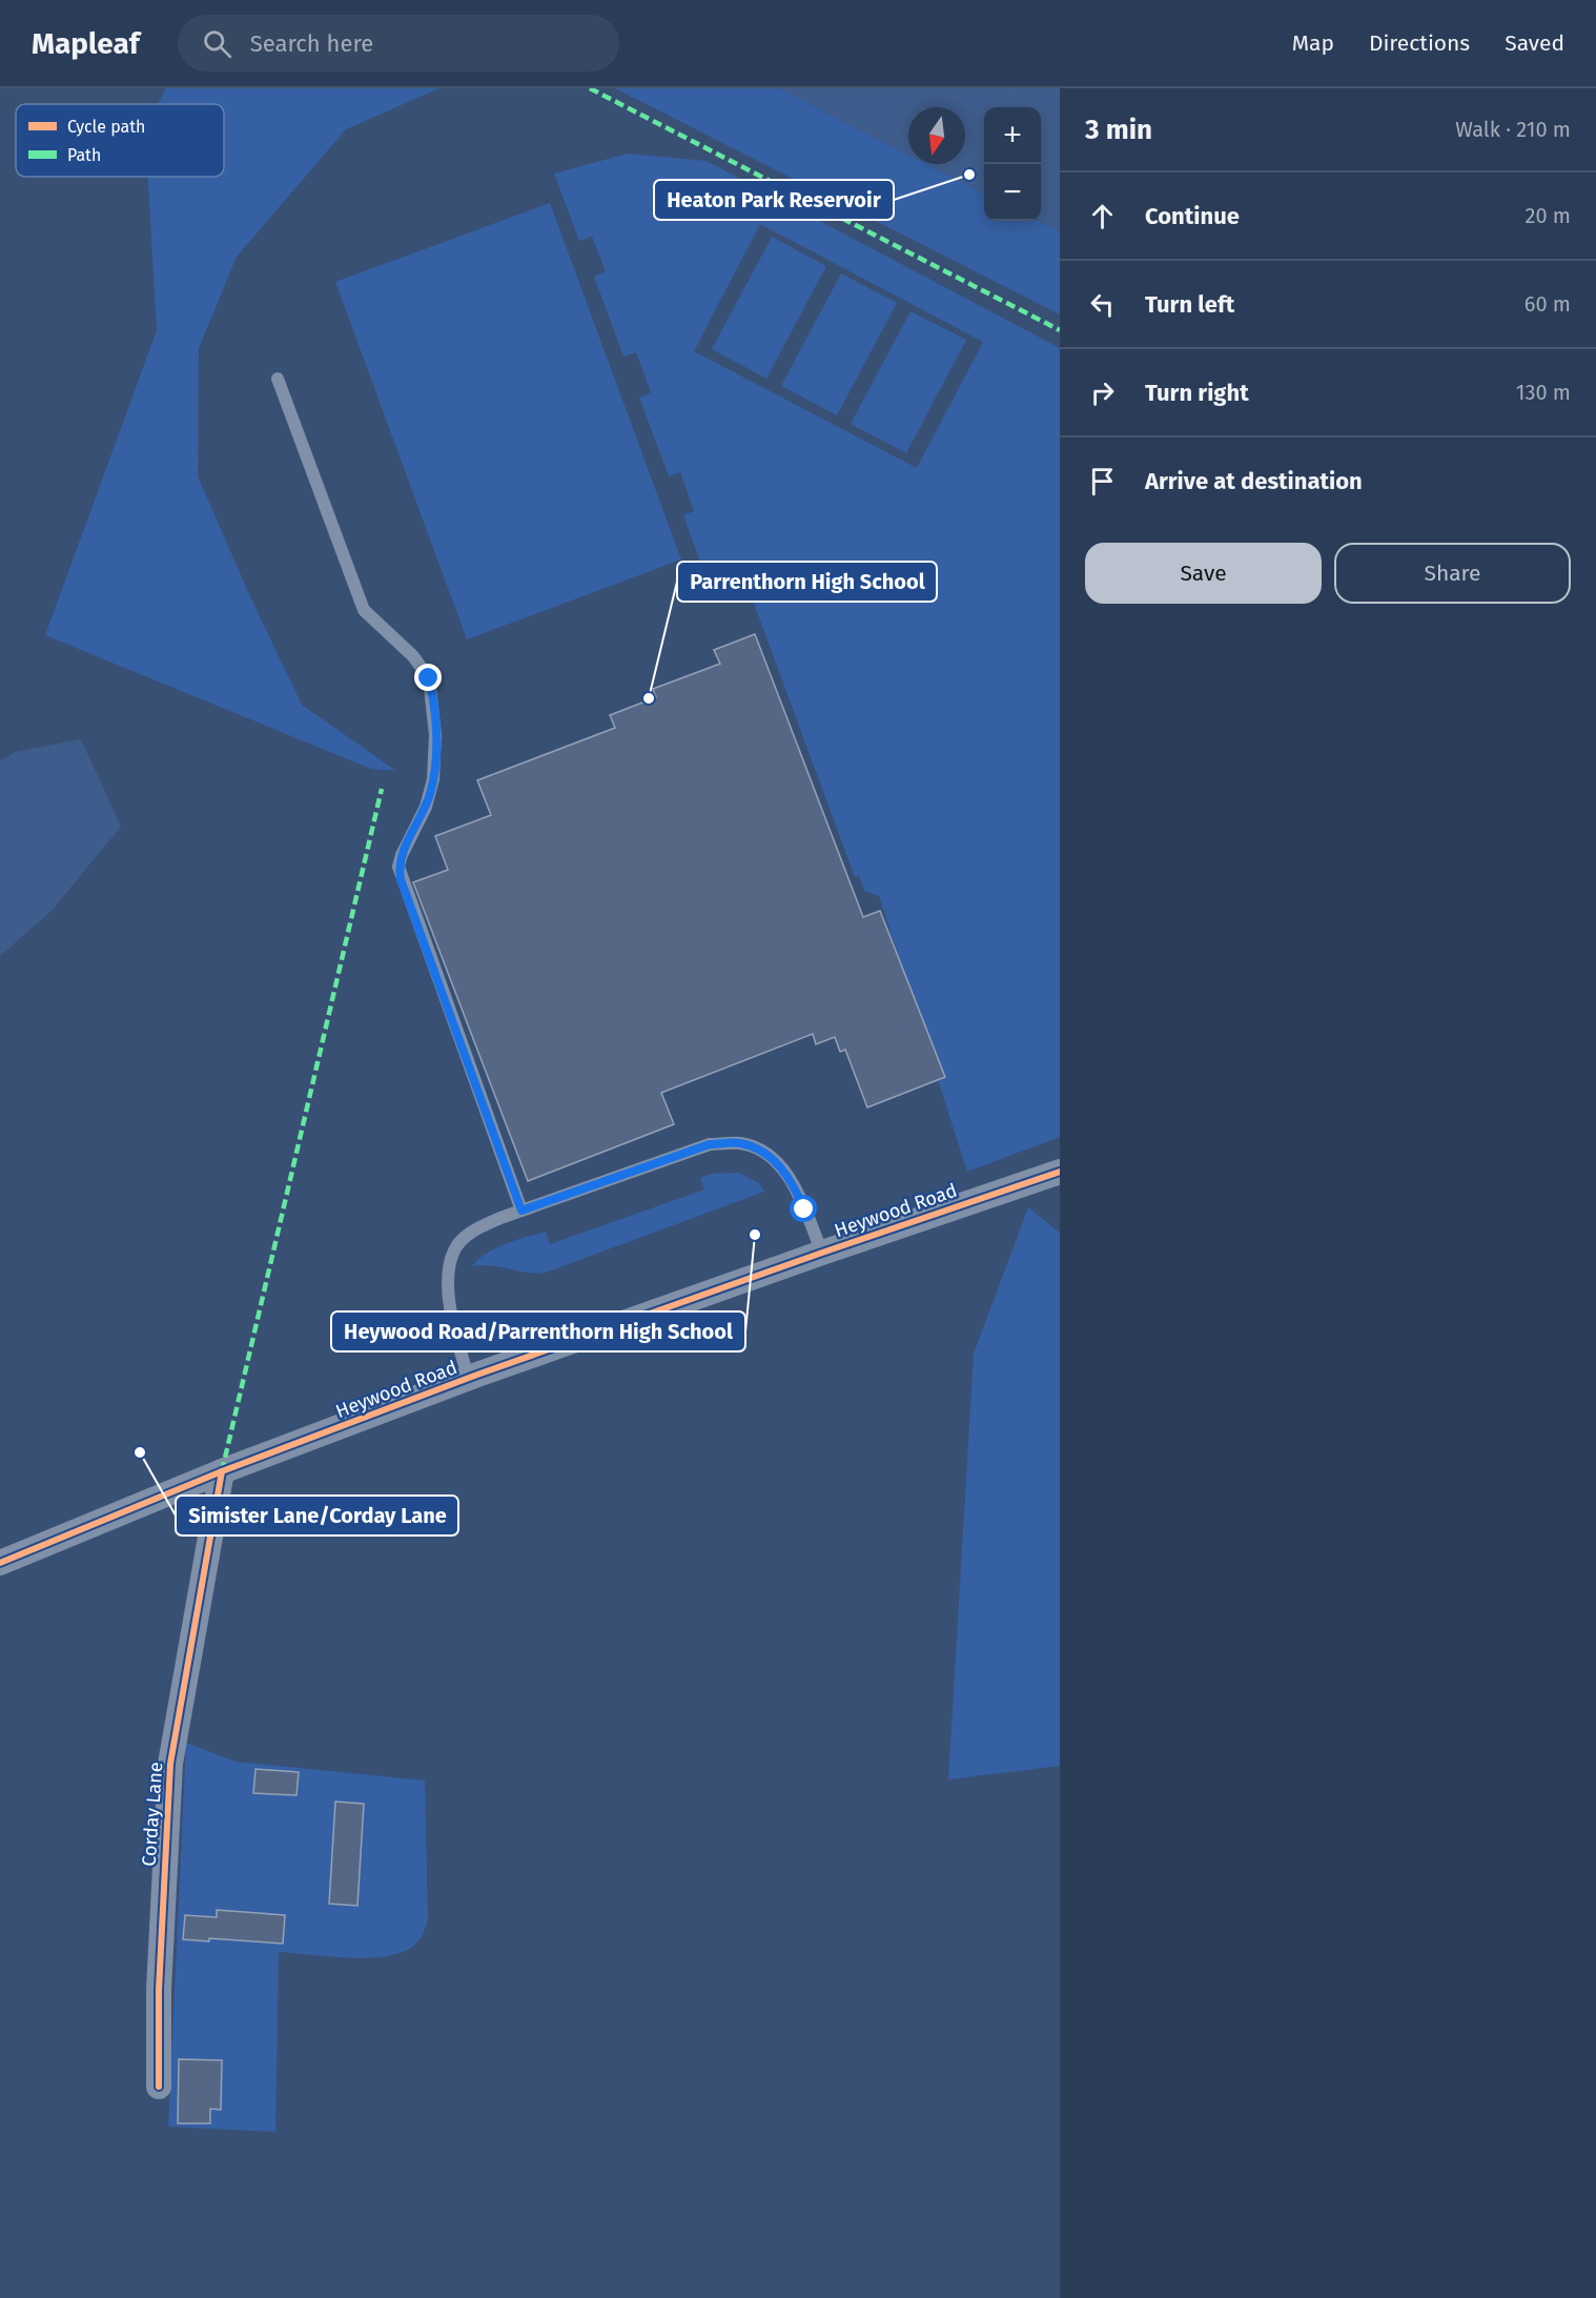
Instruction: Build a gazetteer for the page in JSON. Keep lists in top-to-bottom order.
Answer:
{
  "streets": {
    "street": ["Heywood Road", "Corday Lane"]
  },
  "crossings": [
    ["Heywood Road", "Corday Lane"]
  ],
  "places": [
    "Heaton Park Reservoir",
    "Parrenthorn High School",
    "Heywood Road/Parrenthorn High School",
    "Simister Lane/Corday Lane"
  ],
  "legend": ["Cycle path", "Path"],
  "north": "bottom",
  "page": {
    "header": "Mapleaf",
    "search": "Search here",
    "nav": ["Map", "Directions", "Saved"],
    "heading": ["3 min", "Walk · 210 m"],
    "map_buttons": ["+", "−"],
    "list": [
      ["Continue", "20 m"],
      ["Turn left", "60 m"],
      ["Turn right", "130 m"],
      "Arrive at destination"
    ],
    "buttons": ["Save", "Share"]
  }
}
